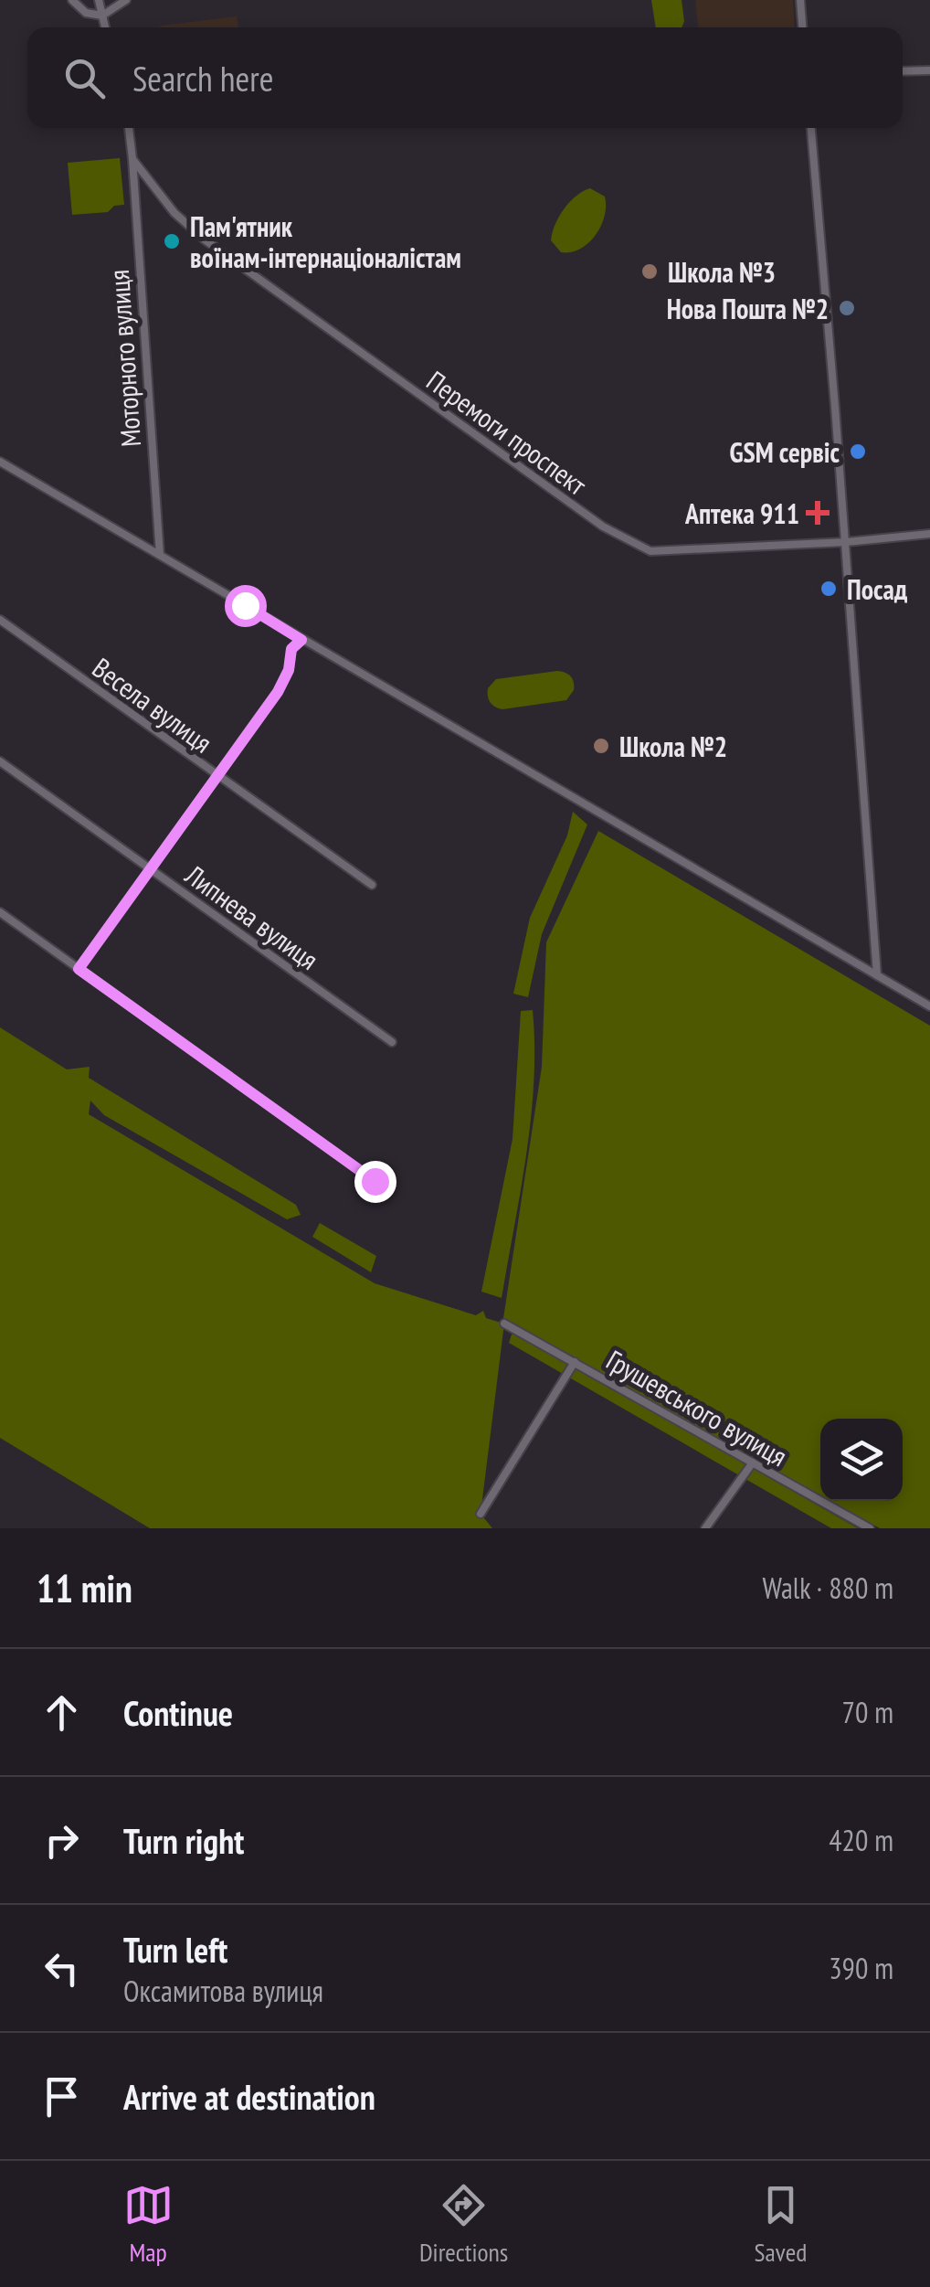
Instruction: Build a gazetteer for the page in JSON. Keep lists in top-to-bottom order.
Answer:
{
  "streets": {
    "street": [
      "Моторного вулиця",
      "Перемоги проспект",
      "Весела вулиця",
      "Липнева вулиця",
      "Грушевського вулиця"
    ]
  },
  "crossings": [
    ["Моторного вулиця", "Перемоги проспект"]
  ],
  "places": {
    "other": [
      "Пам'ятник воїнам-інтернаціоналістам",
      "Школа №3",
      "Нова Пошта №2",
      "GSM сервіс",
      "Посад",
      "Школа №2"
    ],
    "health": ["Аптека 911"]
  },
  "page": {
    "search": "Search here",
    "heading": ["11 min", "Walk · 880 m"],
    "list": [
      ["Continue", "70 m"],
      ["Turn right", "420 m"],
      ["Turn left", "Оксамитова вулиця", "390 m"],
      "Arrive at destination"
    ],
    "nav": ["Map", "Directions", "Saved"]
  }
}
